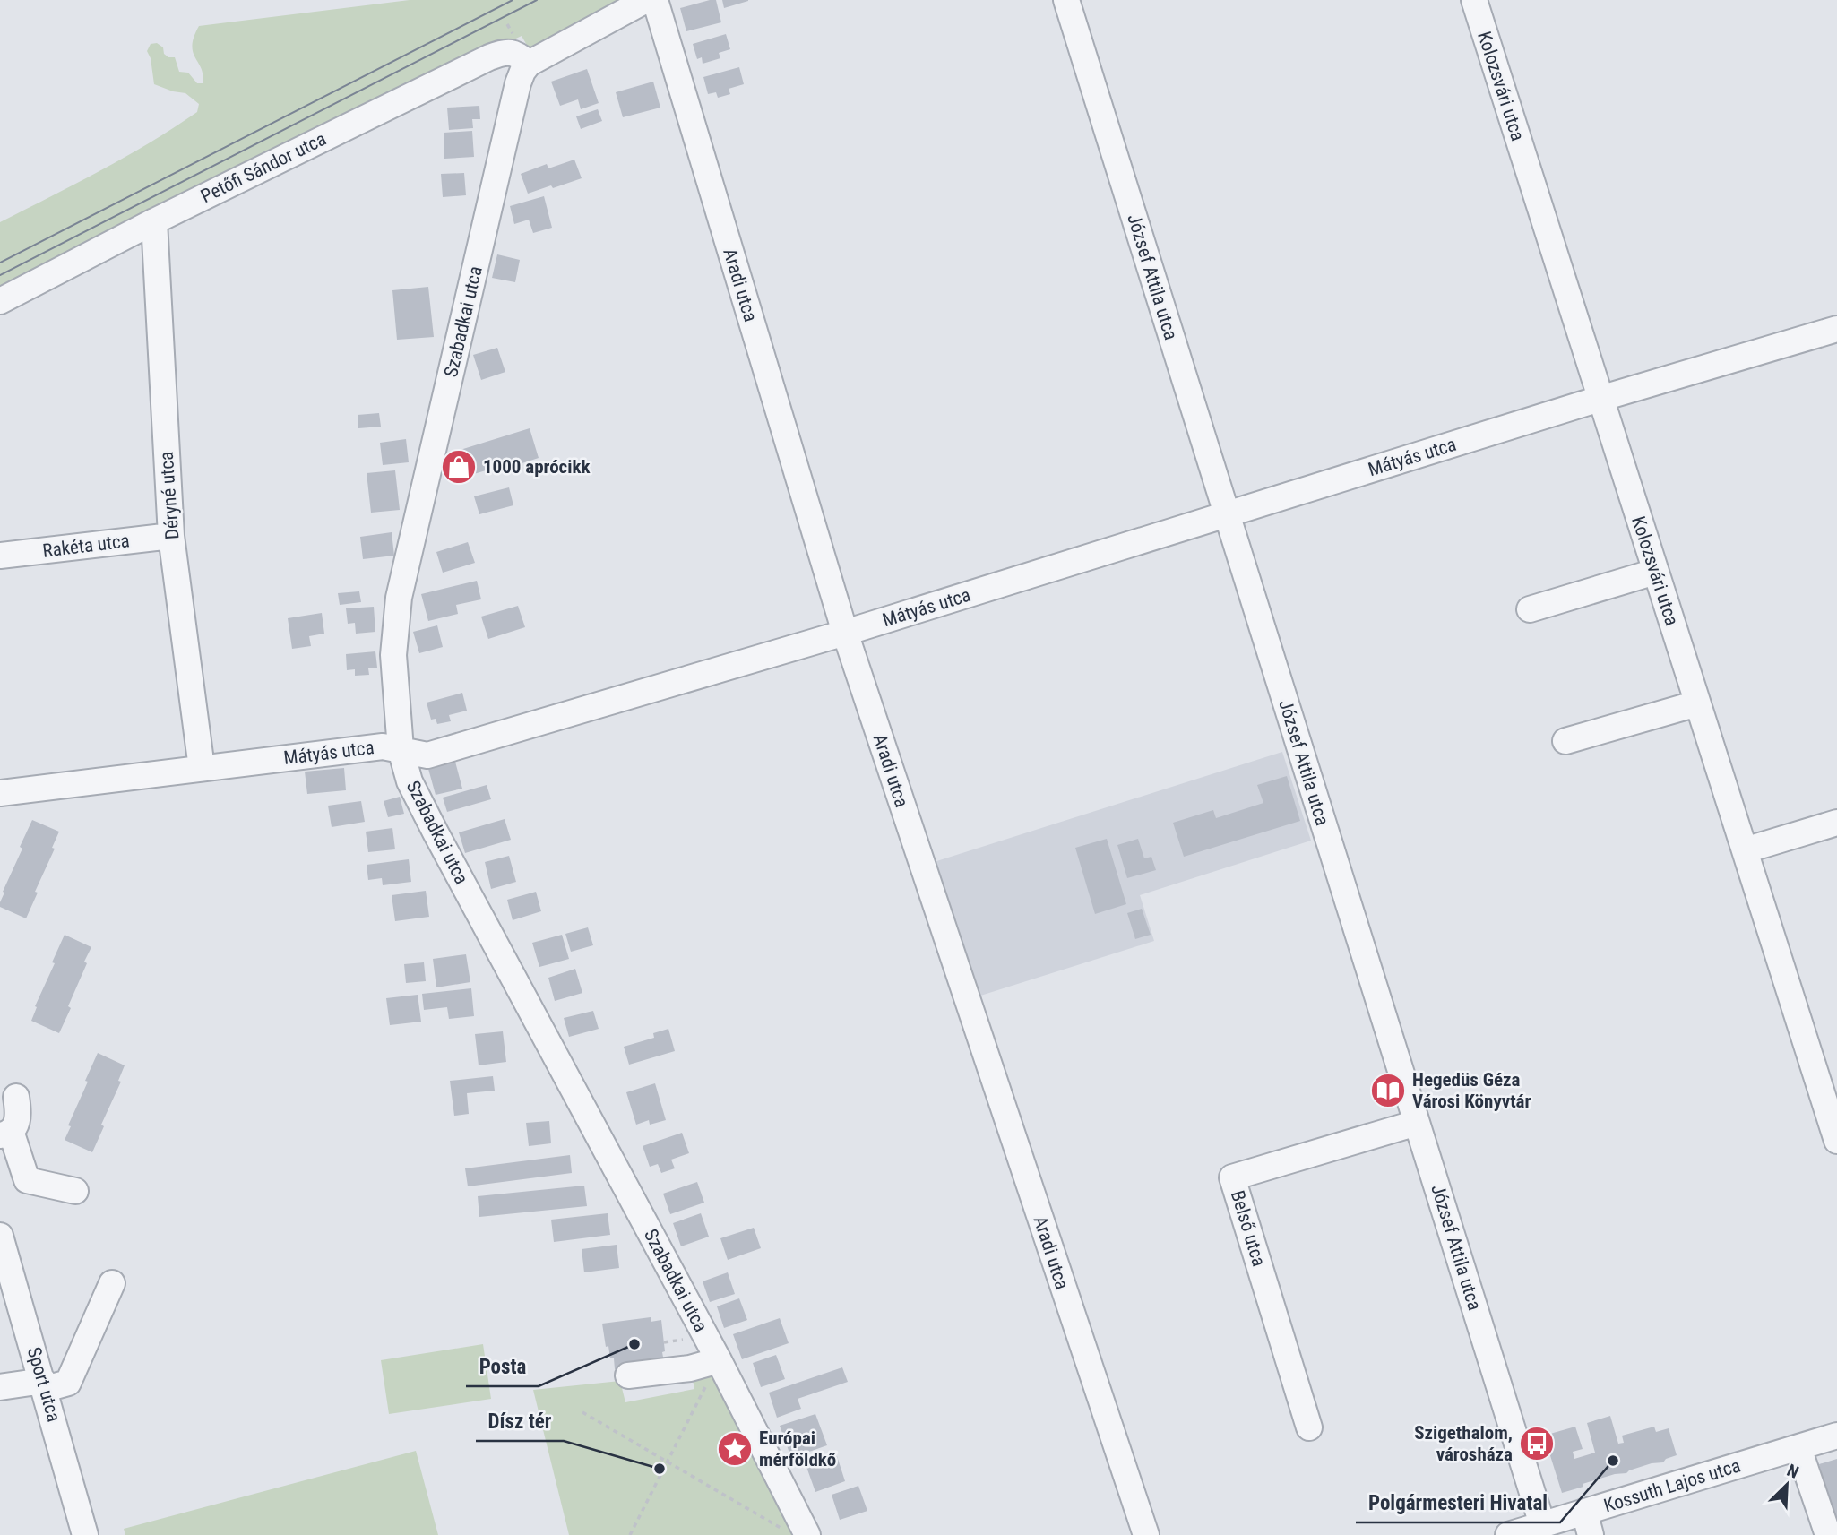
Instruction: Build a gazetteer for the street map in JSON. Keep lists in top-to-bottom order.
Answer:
{
  "streets": {
    "street": [
      "Kolozsvári utca",
      "Petőfi Sándor utca",
      "József Attila utca",
      "Aradi utca",
      "Szabadkai utca",
      "Mátyás utca",
      "Déryné utca",
      "Rakéta utca",
      "Belső utca",
      "Sport utca",
      "Kossuth Lajos utca"
    ]
  },
  "crossings": [
    ["Kolozsvári utca", "Mátyás utca"],
    ["Petőfi Sándor utca", "Szabadkai utca"],
    ["Petőfi Sándor utca", "Déryné utca"],
    ["József Attila utca", "Mátyás utca"],
    ["József Attila utca", "Belső utca"],
    ["József Attila utca", "Kossuth Lajos utca"],
    ["Aradi utca", "Mátyás utca"],
    ["Szabadkai utca", "Mátyás utca"],
    ["Mátyás utca", "Déryné utca"],
    ["Déryné utca", "Rakéta utca"]
  ],
  "places": {
    "shop": ["1000 aprócikk"],
    "library": ["Hegedüs Géza Városi Könyvtár"],
    "other": ["Posta", "Polgármesteri Hivatal", "Dísz tér"],
    "bus stop": ["Szigethalom, városháza"],
    "place": ["Európai mérföldkő"]
  },
  "north": "top right"
}
